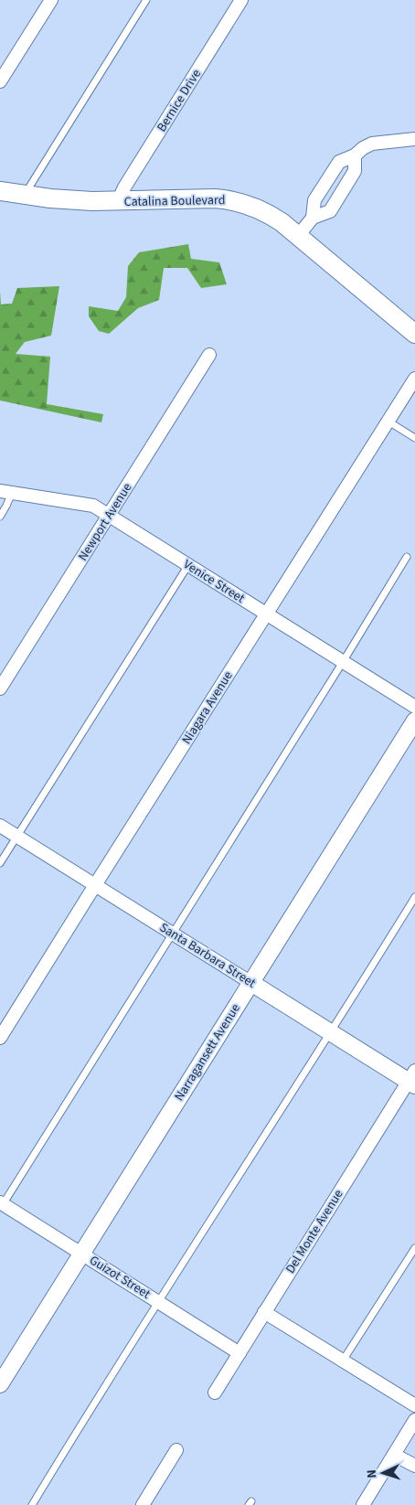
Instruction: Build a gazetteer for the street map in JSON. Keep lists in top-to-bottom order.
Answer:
{
  "streets": {
    "main road": ["Catalina Boulevard"],
    "street": [
      "Bernice Drive",
      "Newport Avenue",
      "Venice Street",
      "Niagara Avenue",
      "Santa Barbara Street",
      "Narragansett Avenue",
      "Del Monte Avenue",
      "Guizot Street"
    ]
  },
  "crossings": [
    ["Bernice Drive", "Catalina Boulevard"],
    ["Newport Avenue", "Venice Street"],
    ["Venice Street", "Niagara Avenue"],
    ["Niagara Avenue", "Santa Barbara Street"],
    ["Santa Barbara Street", "Narragansett Avenue"],
    ["Santa Barbara Street", "Del Monte Avenue"],
    ["Narragansett Avenue", "Guizot Street"],
    ["Del Monte Avenue", "Guizot Street"]
  ],
  "north": "left"
}
